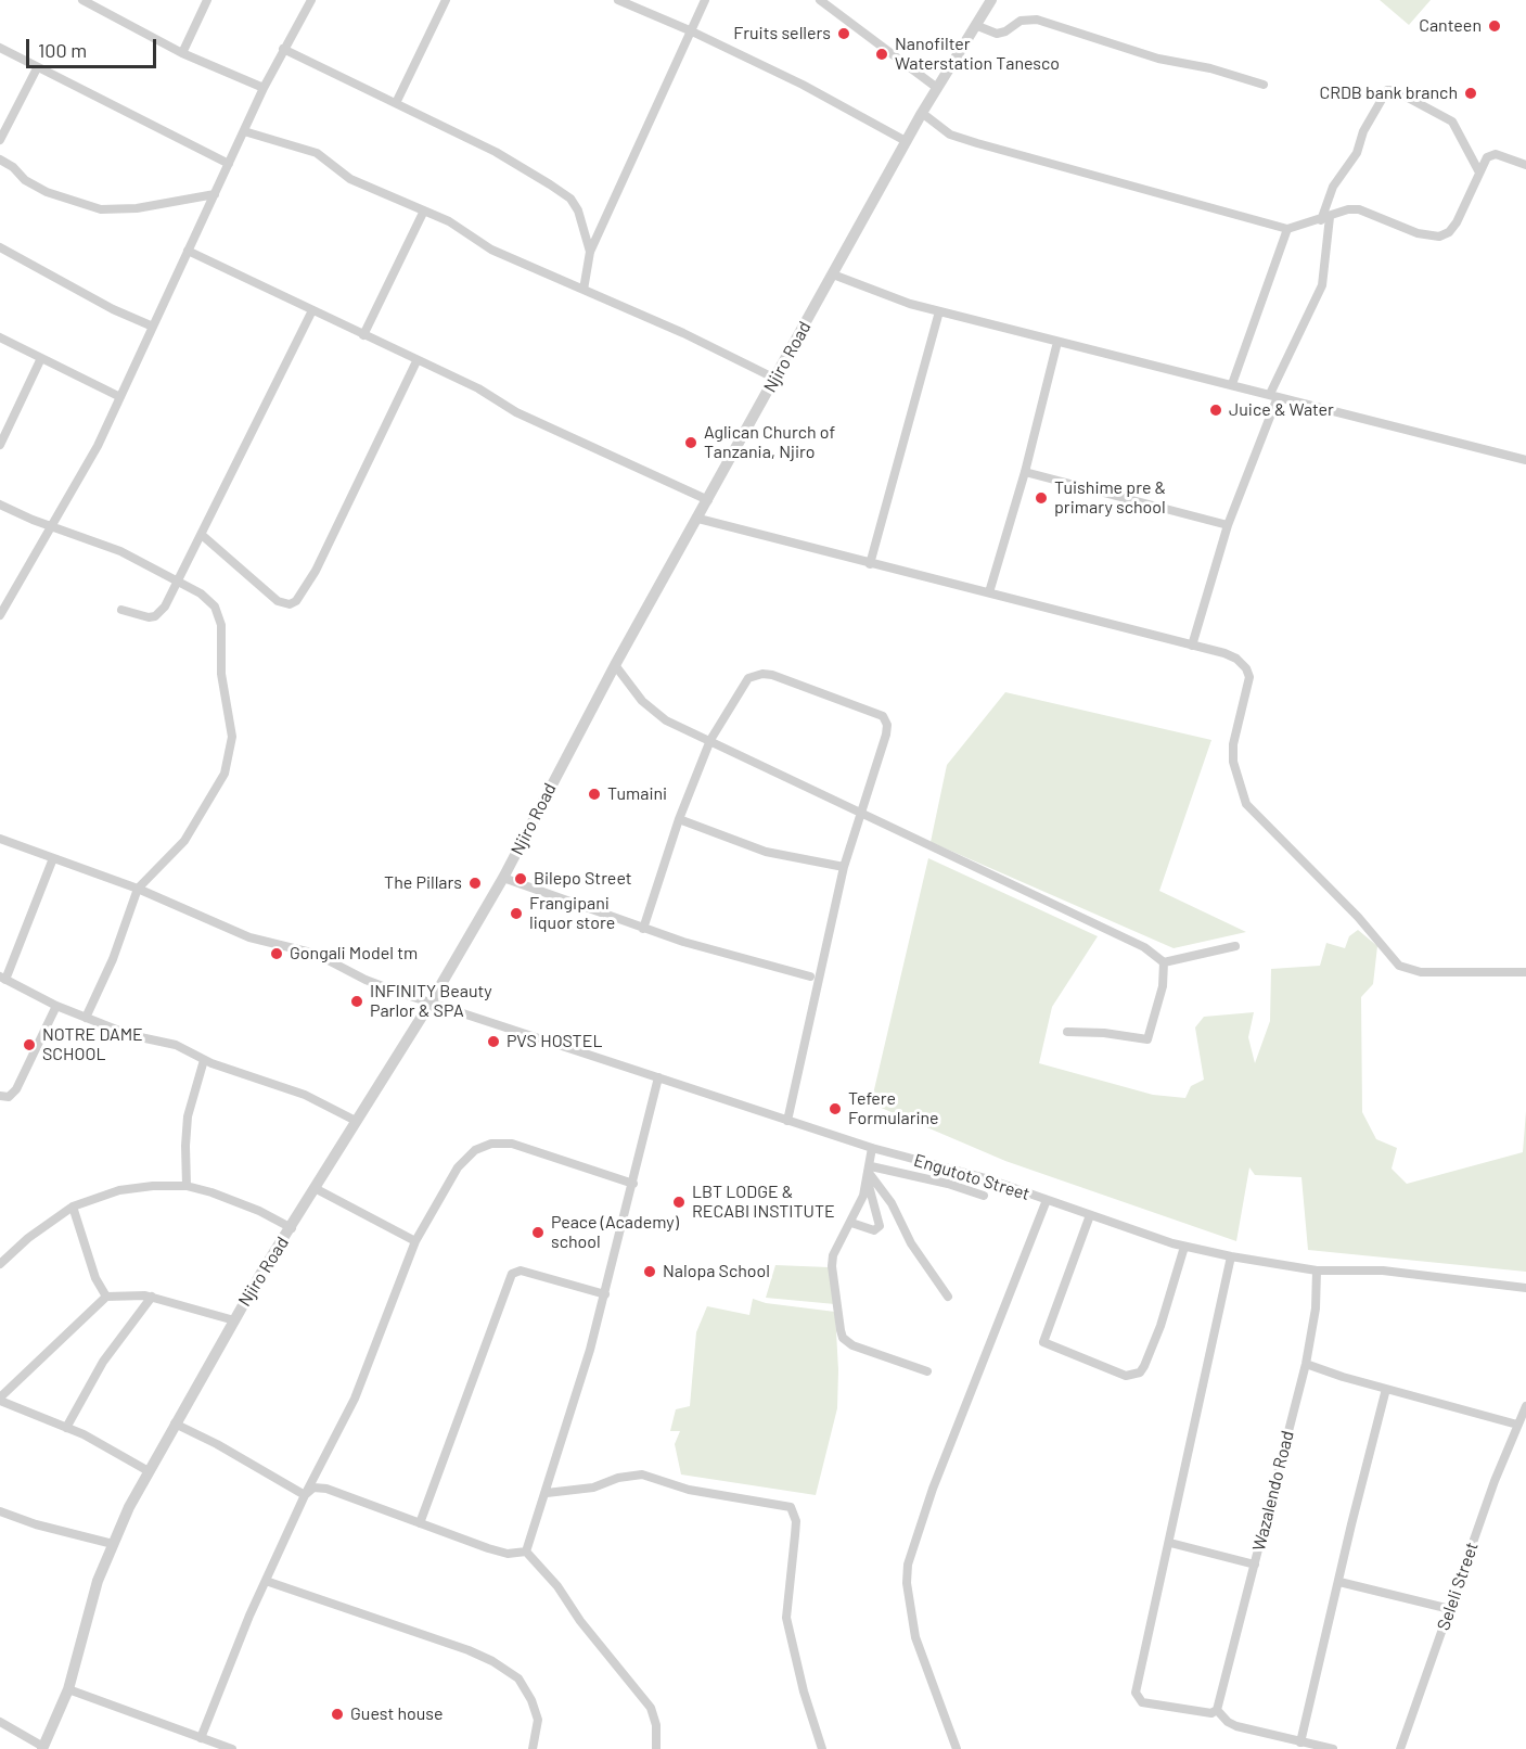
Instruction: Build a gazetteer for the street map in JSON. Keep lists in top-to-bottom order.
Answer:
{
  "streets": {
    "street": [
      "Njiro Road",
      "Engutoto Street",
      "Wazalendo Road",
      "Seleli Street"
    ]
  },
  "crossings": [
    ["Njiro Road", "Engutoto Street"],
    ["Engutoto Street", "Wazalendo Road"]
  ],
  "places": [
    "Canteen",
    "Fruits sellers",
    "Nanofilter Waterstation Tanesco",
    "CRDB bank branch",
    "Juice & Water",
    "Aglican Church of Tanzania, Njiro",
    "Tuishime pre & primary school",
    "Tumaini",
    "Bilepo Street",
    "The Pillars",
    "Frangipani liquor store",
    "Gongali Model tm",
    "INFINITY Beauty Parlor & SPA",
    "PVS HOSTEL",
    "NOTRE DAME SCHOOL",
    "Tefere Formularine",
    "LBT LODGE & RECABI INSTITUTE",
    "Peace (Academy) school",
    "Nalopa School",
    "Guest house"
  ],
  "scale_bar": "100 m"
}
